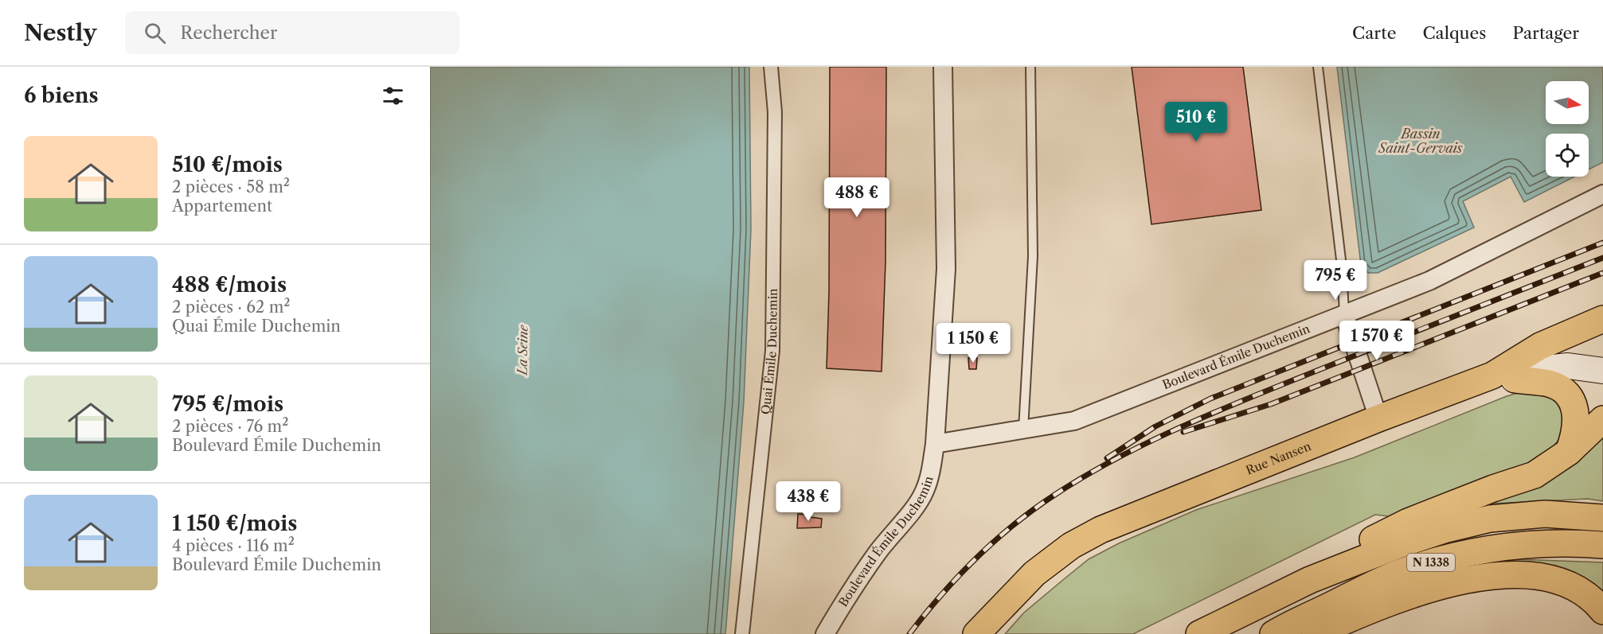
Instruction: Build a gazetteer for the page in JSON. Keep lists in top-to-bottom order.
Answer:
{
  "streets": {
    "main road": ["Rue Nansen", "N 1338"],
    "street": ["Quai Émile Duchemin", "Boulevard Émile Duchemin"]
  },
  "water": ["Bassin Saint-Gervais", "La Seine"],
  "north": "right",
  "page": {
    "header": "Nestly",
    "search": "Rechercher",
    "nav": ["Carte", "Calques", "Partager"],
    "heading": "6 biens",
    "price": [
      "510 €",
      "488 €",
      "795 €",
      "1 570 €",
      "1 150 €",
      "438 €"
    ],
    "list": [
      {
        "name": "510 €/mois",
        "note": "2 pièces · 58 m² · Appartement"
      },
      {
        "name": "488 €/mois",
        "note": "2 pièces · 62 m² · Quai Émile Duchemin"
      },
      {
        "name": "795 €/mois",
        "note": "2 pièces · 76 m² · Boulevard Émile Duchemin"
      },
      {
        "name": "1 150 €/mois",
        "note": "4 pièces · 116 m² · Boulevard Émile Duchemin"
      }
    ]
  }
}
